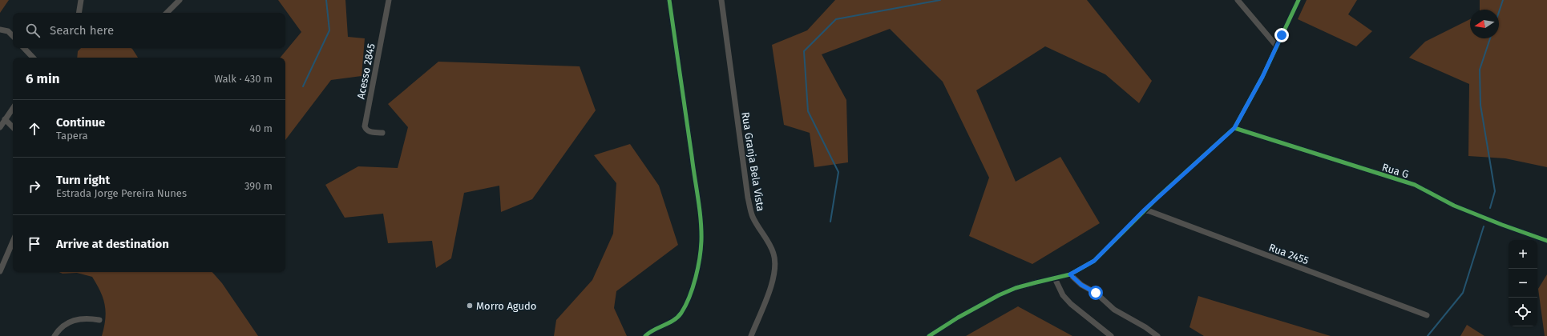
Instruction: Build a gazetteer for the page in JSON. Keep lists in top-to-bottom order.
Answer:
{
  "streets": {
    "street": [
      "Acesso 2845",
      "Rua Granja Bela Vista",
      "Rua G",
      "Rua 2455"
    ]
  },
  "places": ["Morro Agudo"],
  "north": "left",
  "page": {
    "search": "Search here",
    "heading": ["6 min", "Walk · 430 m"],
    "list": [
      ["Continue", "Tapera", "40 m"],
      ["Turn right", "Estrada Jorge Pereira Nunes", "390 m"],
      "Arrive at destination"
    ],
    "map_buttons": ["+", "−"]
  }
}
